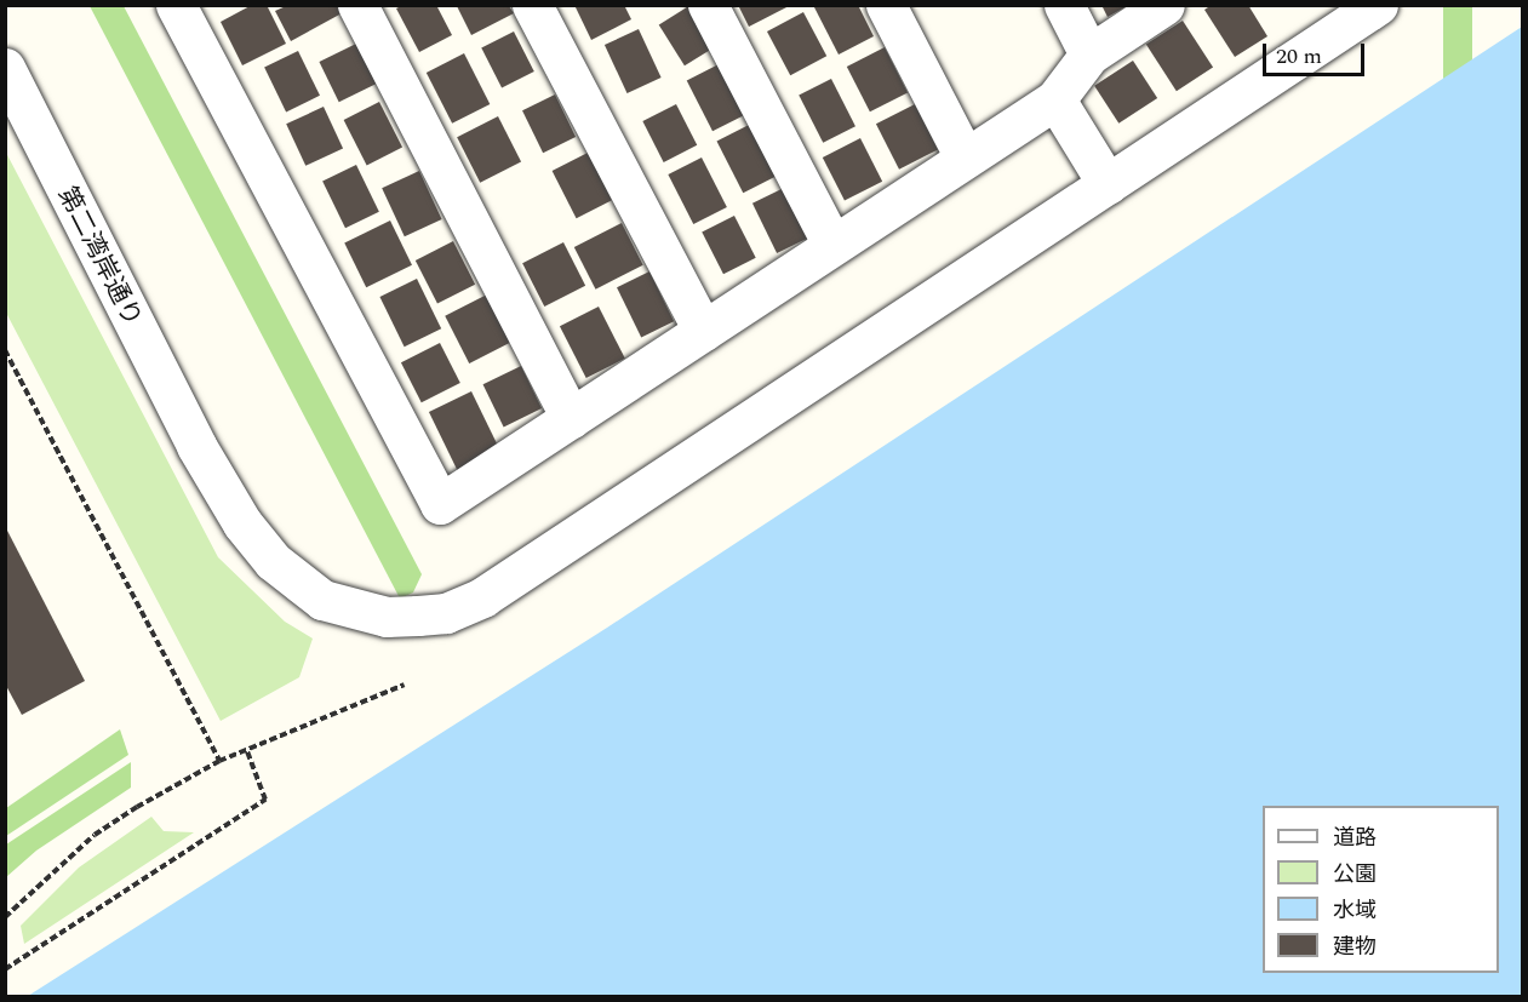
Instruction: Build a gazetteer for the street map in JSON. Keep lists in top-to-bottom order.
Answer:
{
  "streets": {
    "street": ["第二湾岸通り"]
  },
  "legend": [
    "道路",
    "公園",
    "水域",
    "建物"
  ],
  "scale_bar": "20 m"
}
